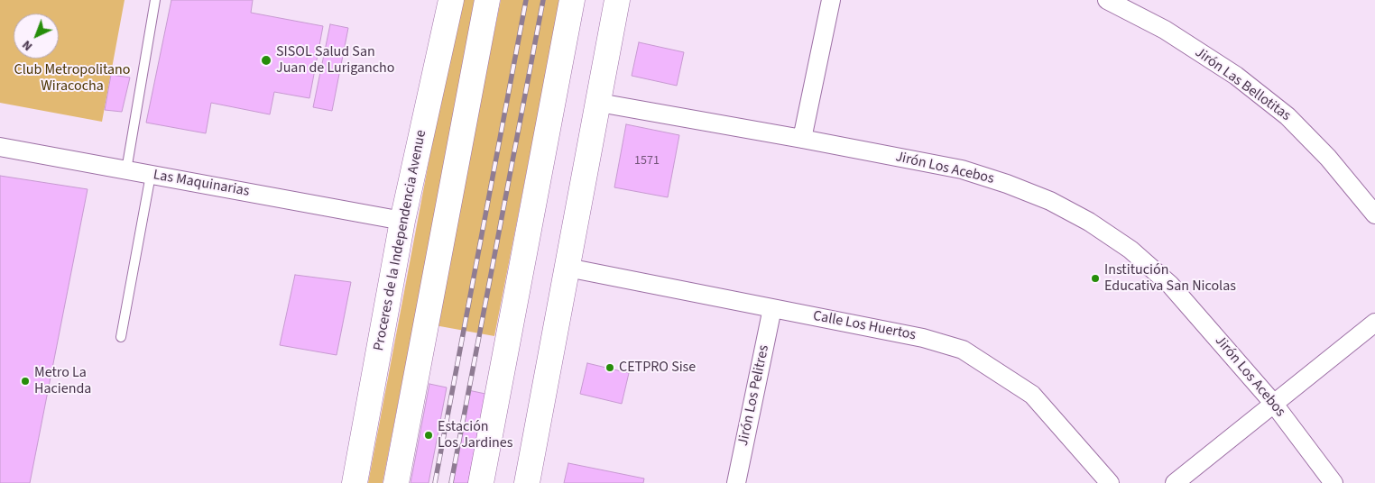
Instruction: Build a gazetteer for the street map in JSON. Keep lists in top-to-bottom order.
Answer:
{
  "streets": {
    "main road": ["Proceres de la Independencia Avenue"],
    "street": [
      "Jirón Las Bellotitas",
      "Jirón Los Acebos",
      "Las Maquinarias",
      "Calle Los Huertos",
      "Jirón Los Pelitres"
    ]
  },
  "crossings": [
    ["Las Maquinarias", "Proceres de la Independencia Avenue"],
    ["Calle Los Huertos", "Jirón Los Pelitres"]
  ],
  "parks": ["Club Metropolitano Wiracocha"],
  "places": [
    "SISOL Salud San Juan de Lurigancho",
    "Institución Educativa San Nicolas",
    "CETPRO Sise",
    "Metro La Hacienda",
    "Estación Los Jardines"
  ],
  "house_numbers": ["1571"],
  "north": "bottom left"
}
